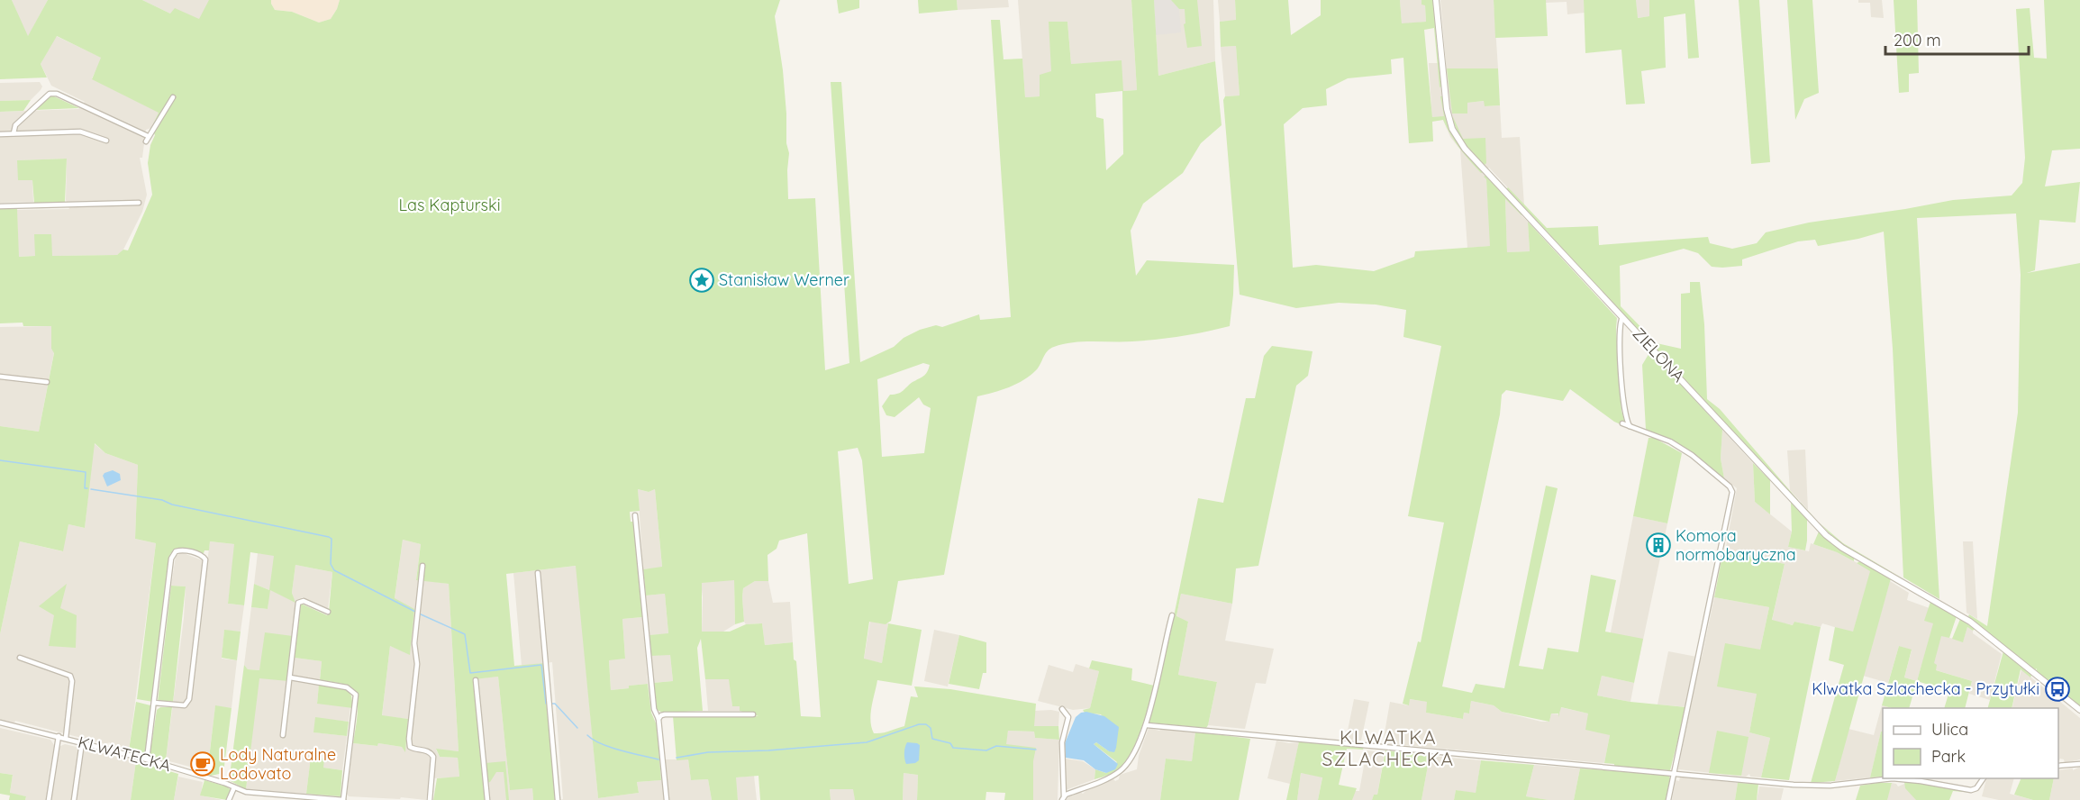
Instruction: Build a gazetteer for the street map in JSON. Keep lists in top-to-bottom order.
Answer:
{
  "streets": {
    "street": ["ZIELONA", "KLWATECKA"]
  },
  "districts": ["KLWATKA SZLACHECKA"],
  "parks": ["Las Kapturski"],
  "places": {
    "place": ["Stanisław Werner"],
    "building": ["Komora normobaryczna"],
    "bus stop": ["Klwatka Szlachecka - Przytułki"],
    "cafe": ["Lody Naturalne Lodovato"]
  },
  "legend": ["Ulica", "Park"],
  "scale_bar": "200 m"
}
